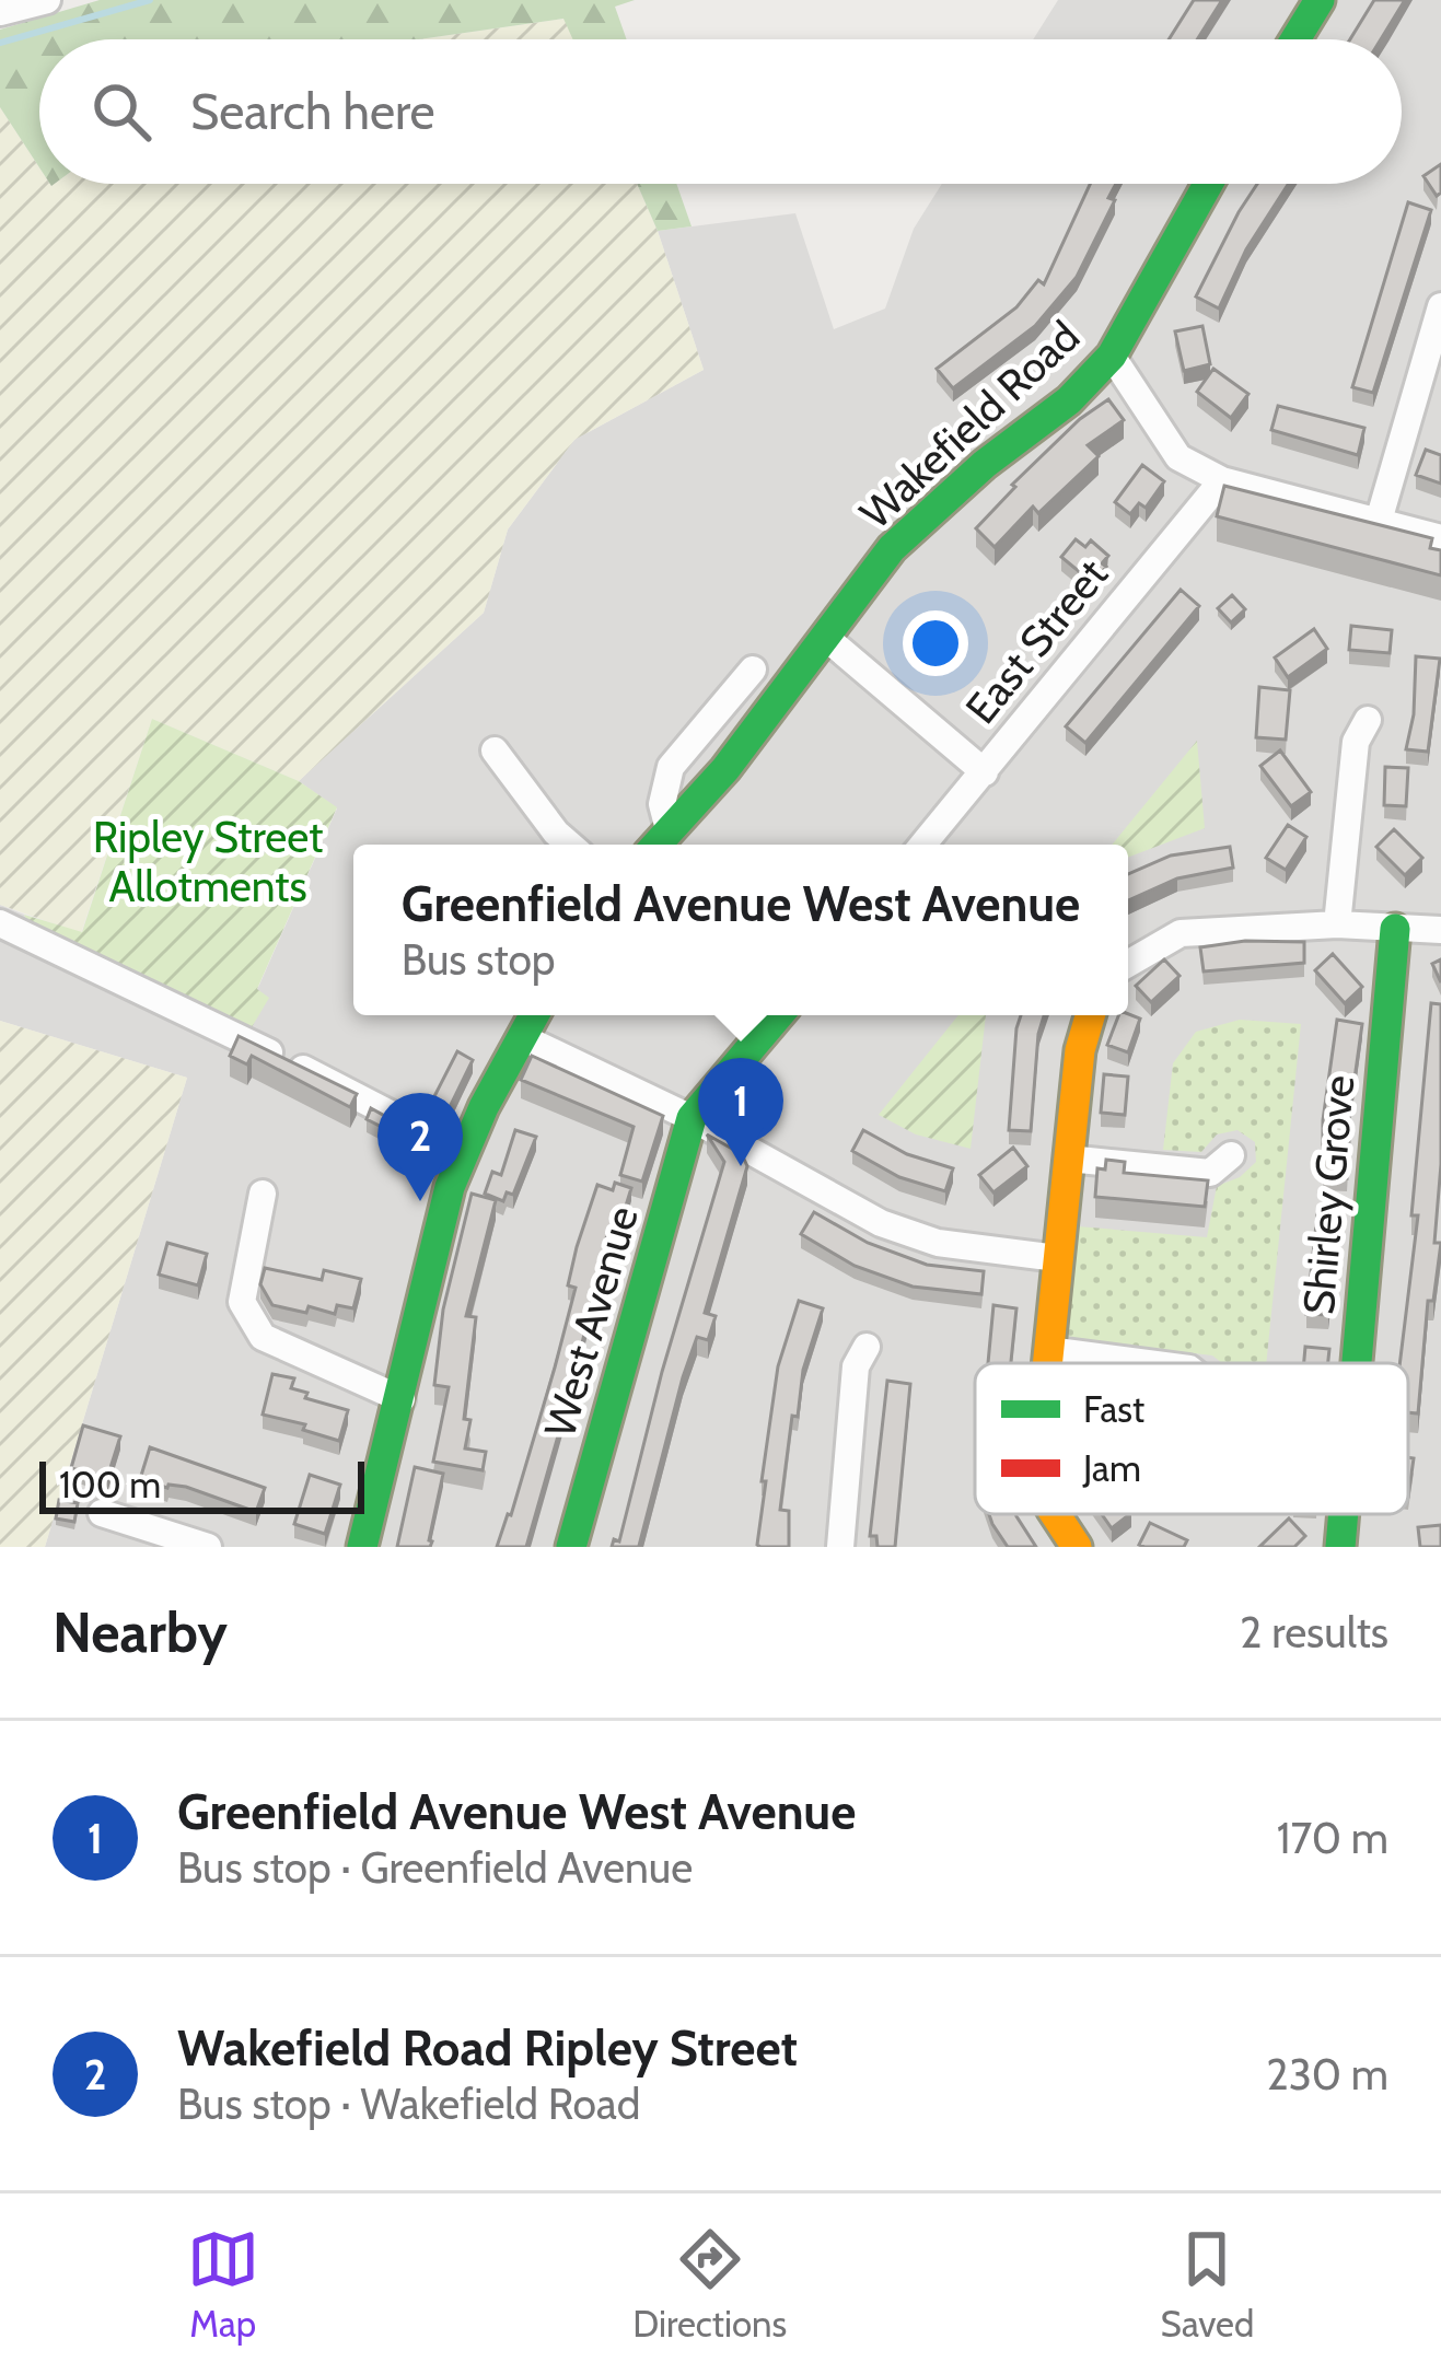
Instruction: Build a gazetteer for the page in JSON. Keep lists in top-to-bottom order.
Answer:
{
  "streets": {
    "street": [
      "Wakefield Road",
      "East Street",
      "Shirley Grove",
      "West Avenue"
    ]
  },
  "parks": ["Ripley Street Allotments"],
  "legend": ["Fast", "Jam"],
  "scale_bar": "100 m",
  "page": {
    "search": "Search here",
    "popup": ["Greenfield Avenue West Avenue", "Bus stop"],
    "pins": ["1", "2"],
    "scale": "100 m",
    "heading": ["Nearby", "2 results"],
    "list": [
      {
        "mark": "1",
        "name": "Greenfield Avenue West Avenue",
        "note": "Bus stop · Greenfield Avenue",
        "value": "170 m"
      },
      {
        "mark": "2",
        "name": "Wakefield Road Ripley Street",
        "note": "Bus stop · Wakefield Road",
        "value": "230 m"
      }
    ],
    "nav": ["Map", "Directions", "Saved"]
  }
}
